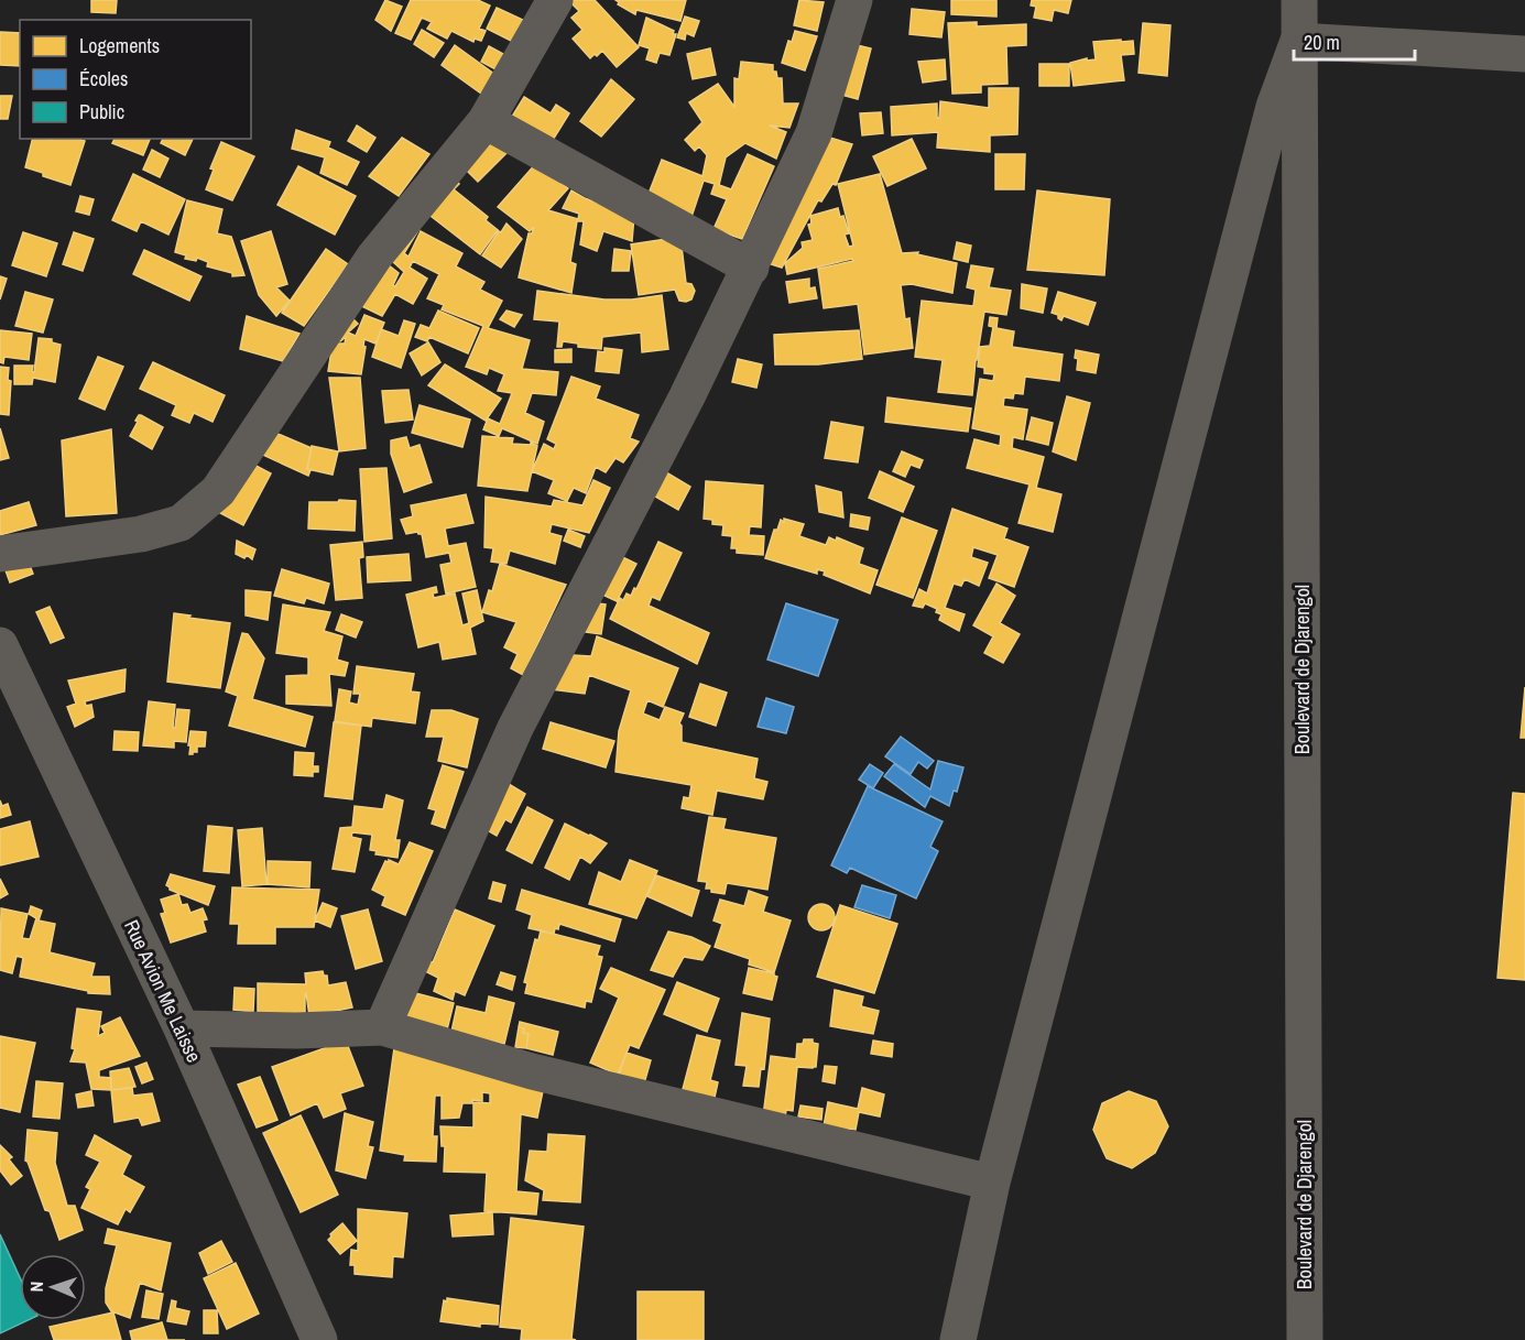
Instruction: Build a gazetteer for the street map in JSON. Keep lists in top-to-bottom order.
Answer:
{
  "streets": {
    "main road": ["Boulevard de Djarengol"],
    "street": ["Rue Avion Me Laisse"]
  },
  "legend": ["Logements", "Écoles", "Public"],
  "scale_bar": "20 m",
  "north": "left"
}
